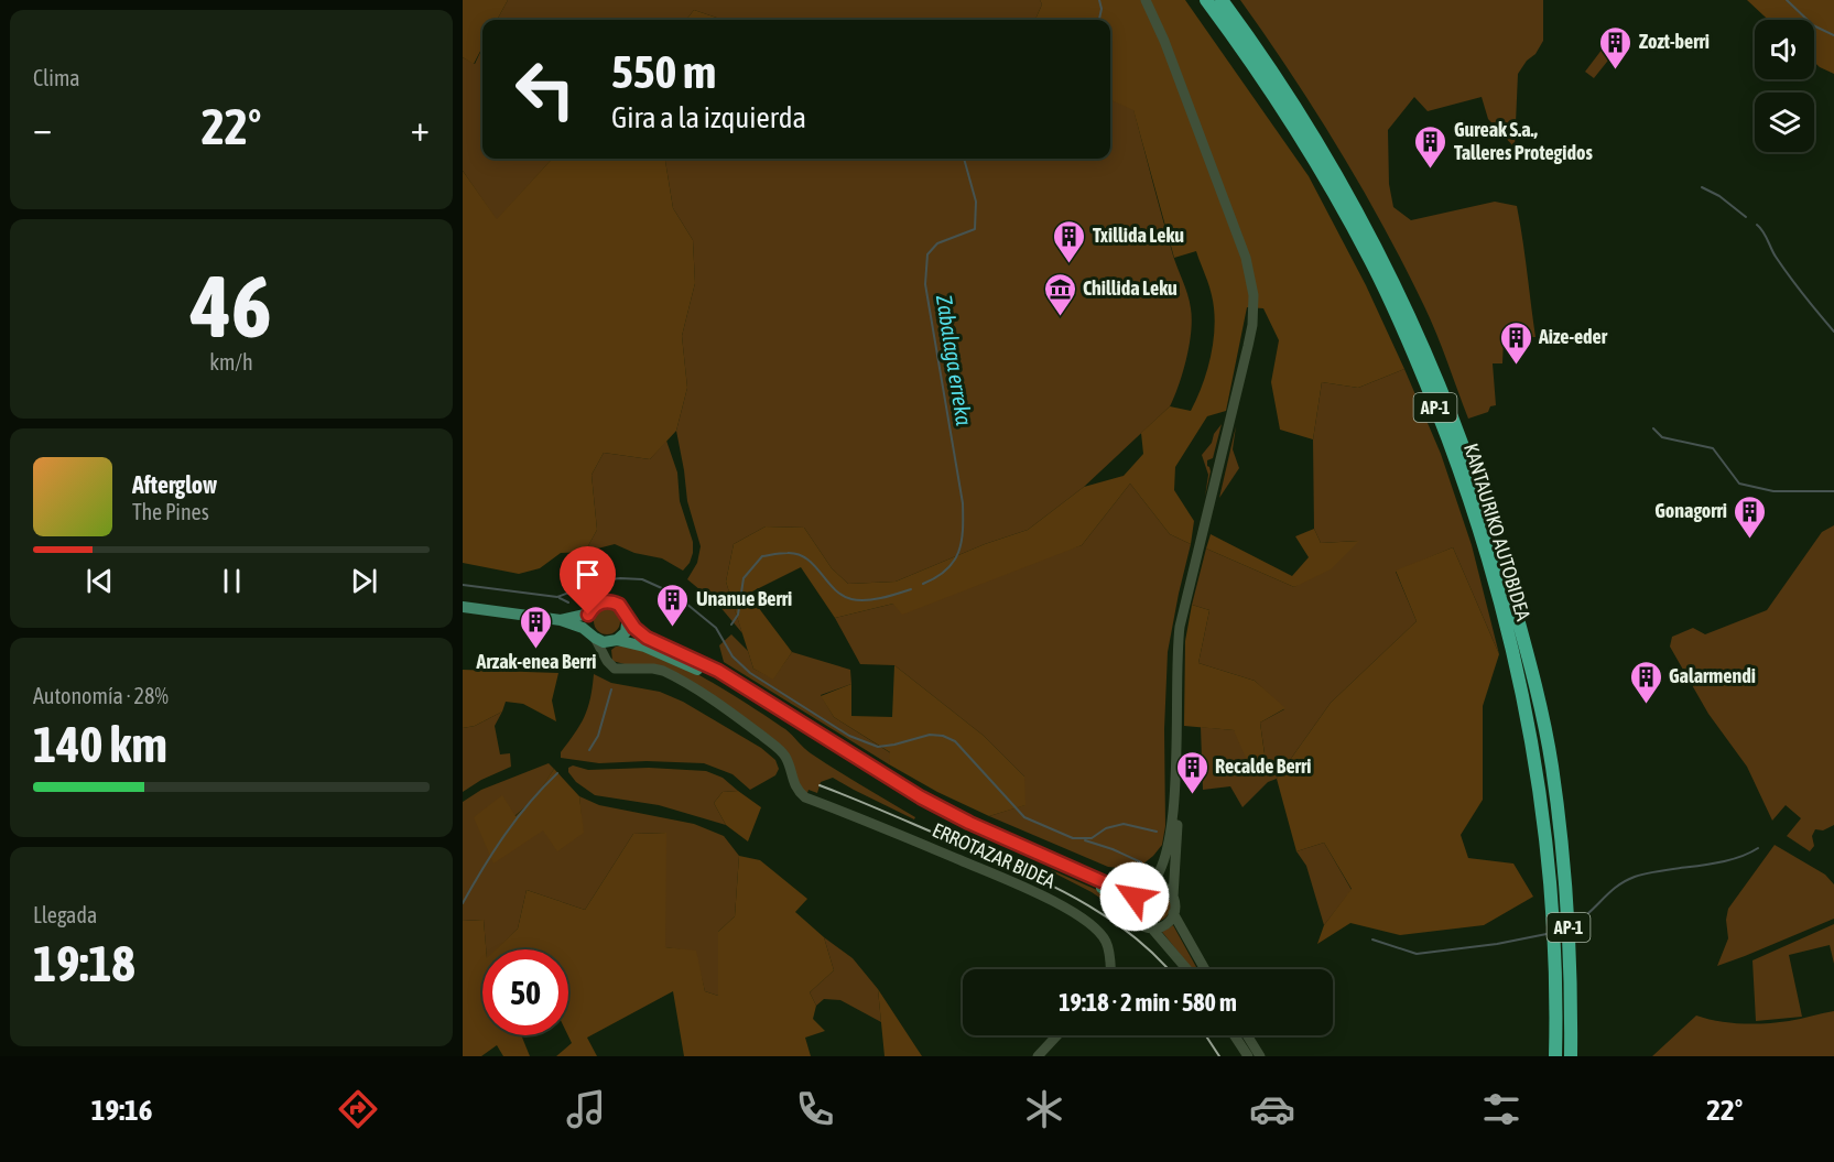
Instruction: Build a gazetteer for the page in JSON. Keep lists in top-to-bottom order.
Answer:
{
  "streets": {
    "highway": ["AP-1", "KANTAURIKO AUTOBIDEA"],
    "main road": ["ERROTAZAR BIDEA"]
  },
  "water": ["Zabalaga erreka"],
  "places": {
    "building": [
      "Zozt-berri",
      "Gureak S.a., Talleres Protegidos",
      "Txillida Leku",
      "Aize-eder",
      "Gonagorri",
      "Unanue Berri",
      "Arzak-enea Berri",
      "Galarmendi",
      "Recalde Berri"
    ],
    "museum": ["Chillida Leku"]
  },
  "page": {
    "tile": [
      "Clima",
      ["46", "km/h"],
      ["Autonomía · 28%", "140 km"],
      ["Llegada", "19:18"]
    ],
    "turn": ["550 m", "Gira a la izquierda"],
    "heat": ["−", "22°", "+"],
    "song": ["Afterglow", "The Pines"],
    "limit": "50",
    "trip": "19:18 · 2 min · 580 m",
    "tabs": ["19:16", "22°"]
  }
}
